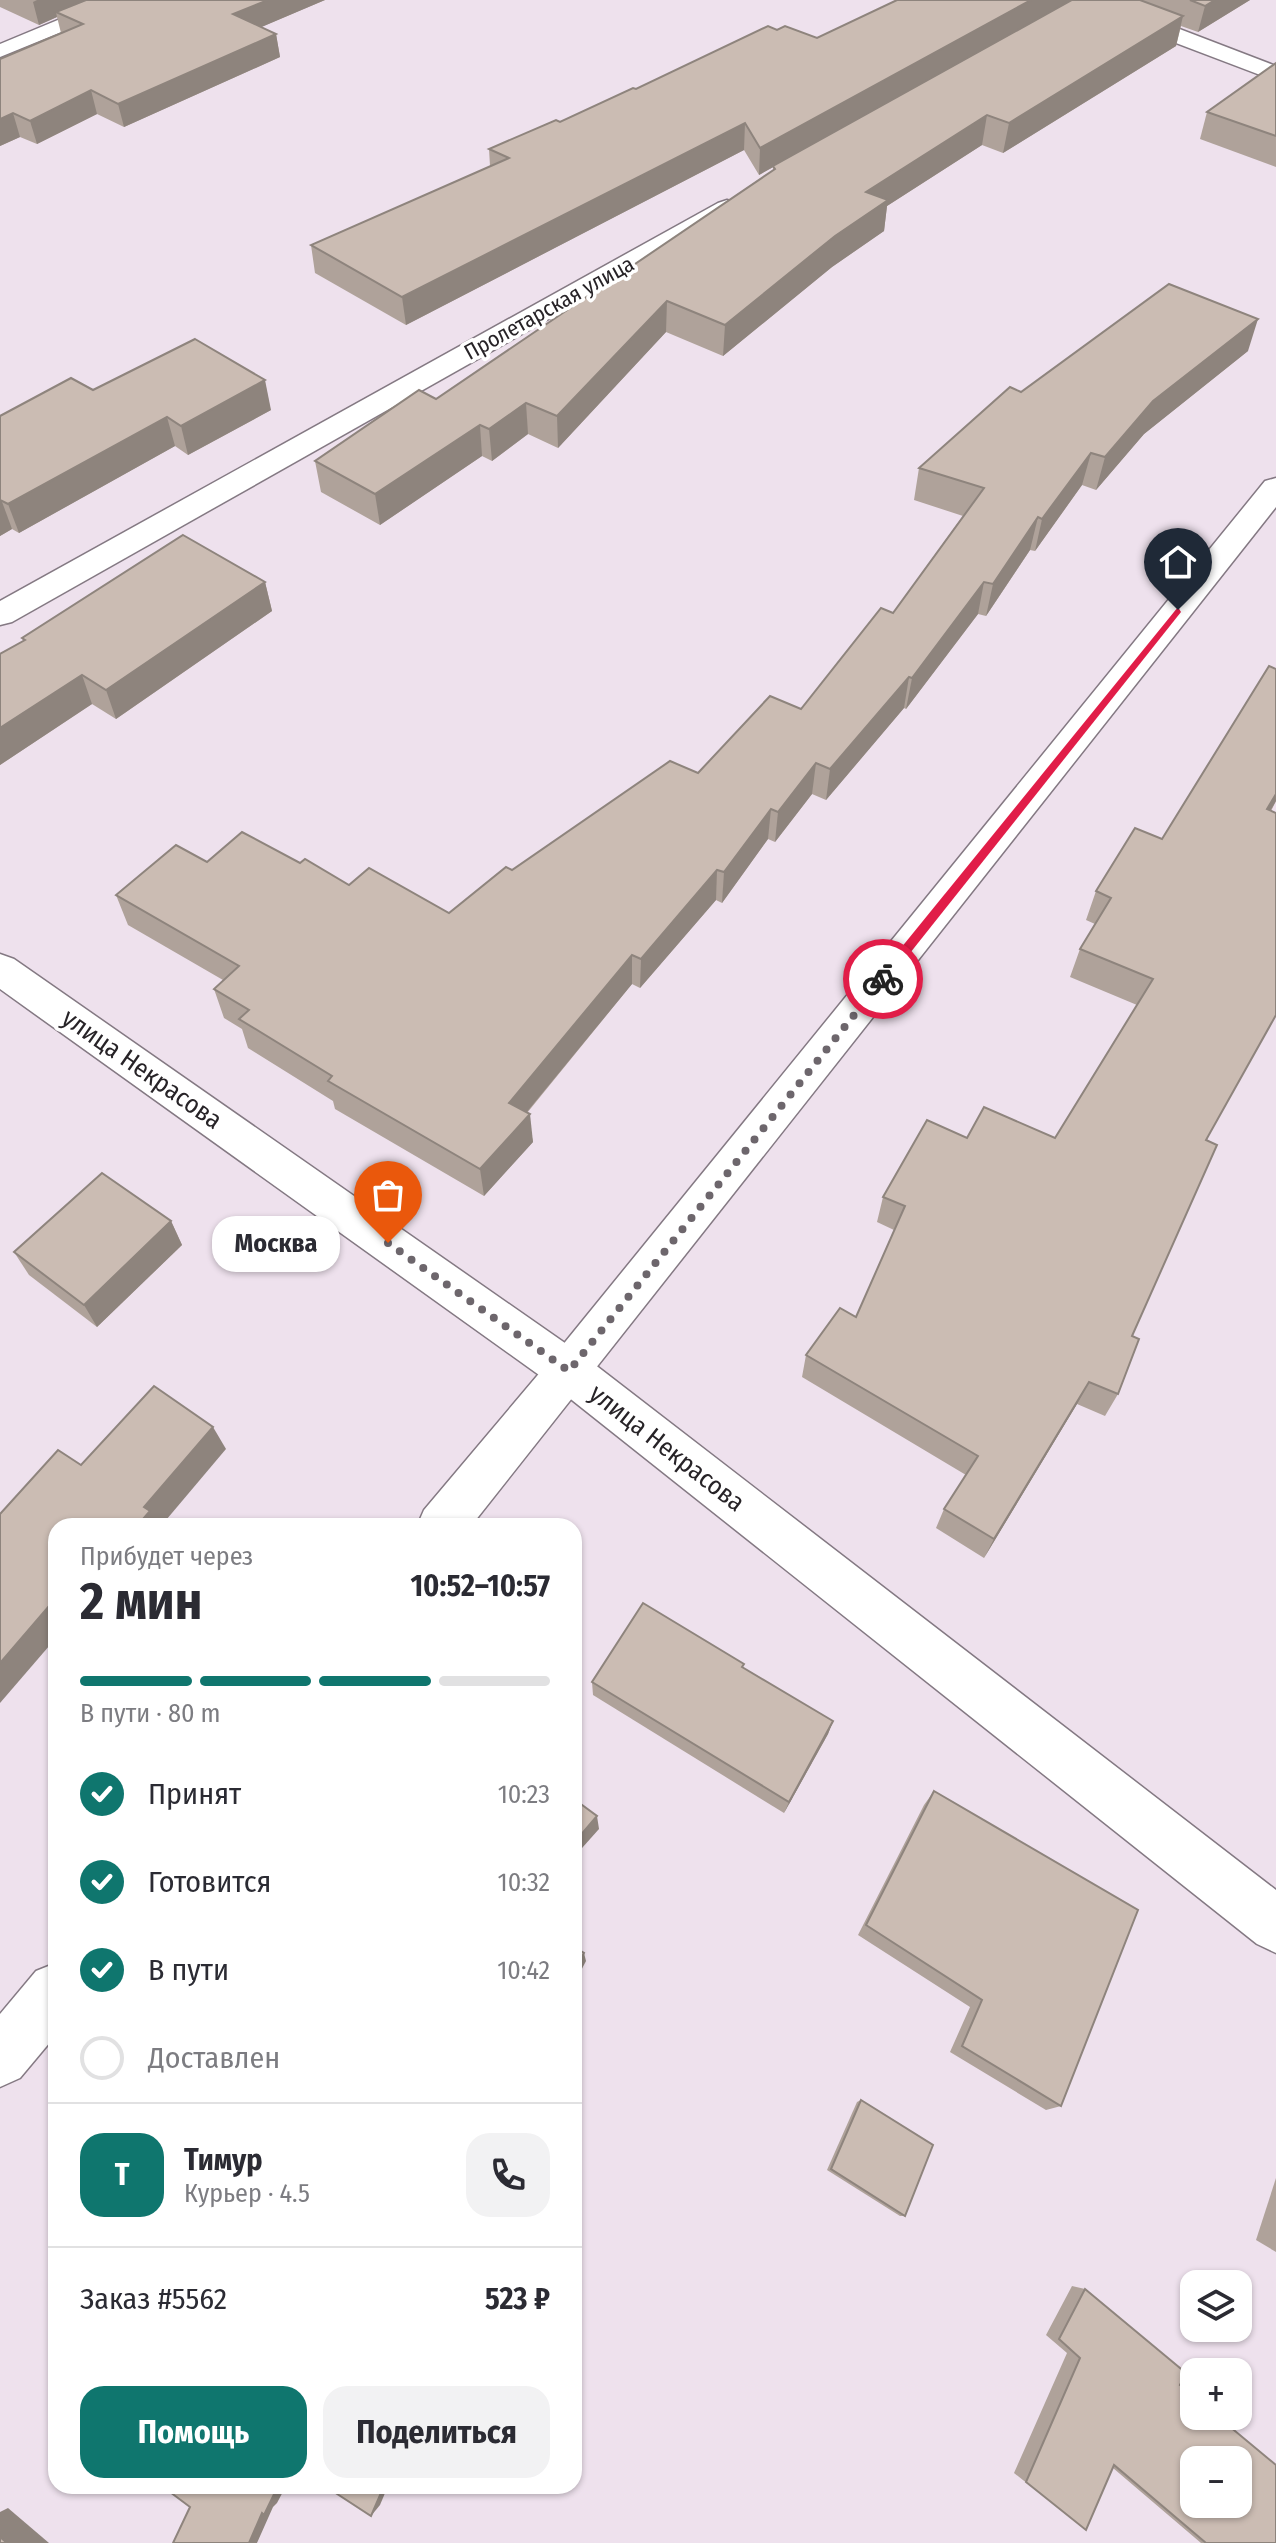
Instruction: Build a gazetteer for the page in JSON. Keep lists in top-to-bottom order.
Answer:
{
  "streets": {
    "street": ["Пролетарская улица", "улица Некрасова"]
  },
  "places": ["Москва"],
  "page": {
    "bubble": "Москва",
    "heading": ["2 мин", "Прибудет через", "10:52–10:57"],
    "panel": [
      "Тимур",
      "Курьер · 4.5",
      "Заказ #5562",
      "523 ₽"
    ],
    "bar": "В пути · 80 m",
    "list": [
      ["Принят", "10:23"],
      ["Готовится", "10:32"],
      ["В пути", "10:42"],
      "Доставлен"
    ],
    "round": "Т",
    "map_buttons": ["+", "−"],
    "buttons": ["Помощь", "Поделиться"]
  }
}
